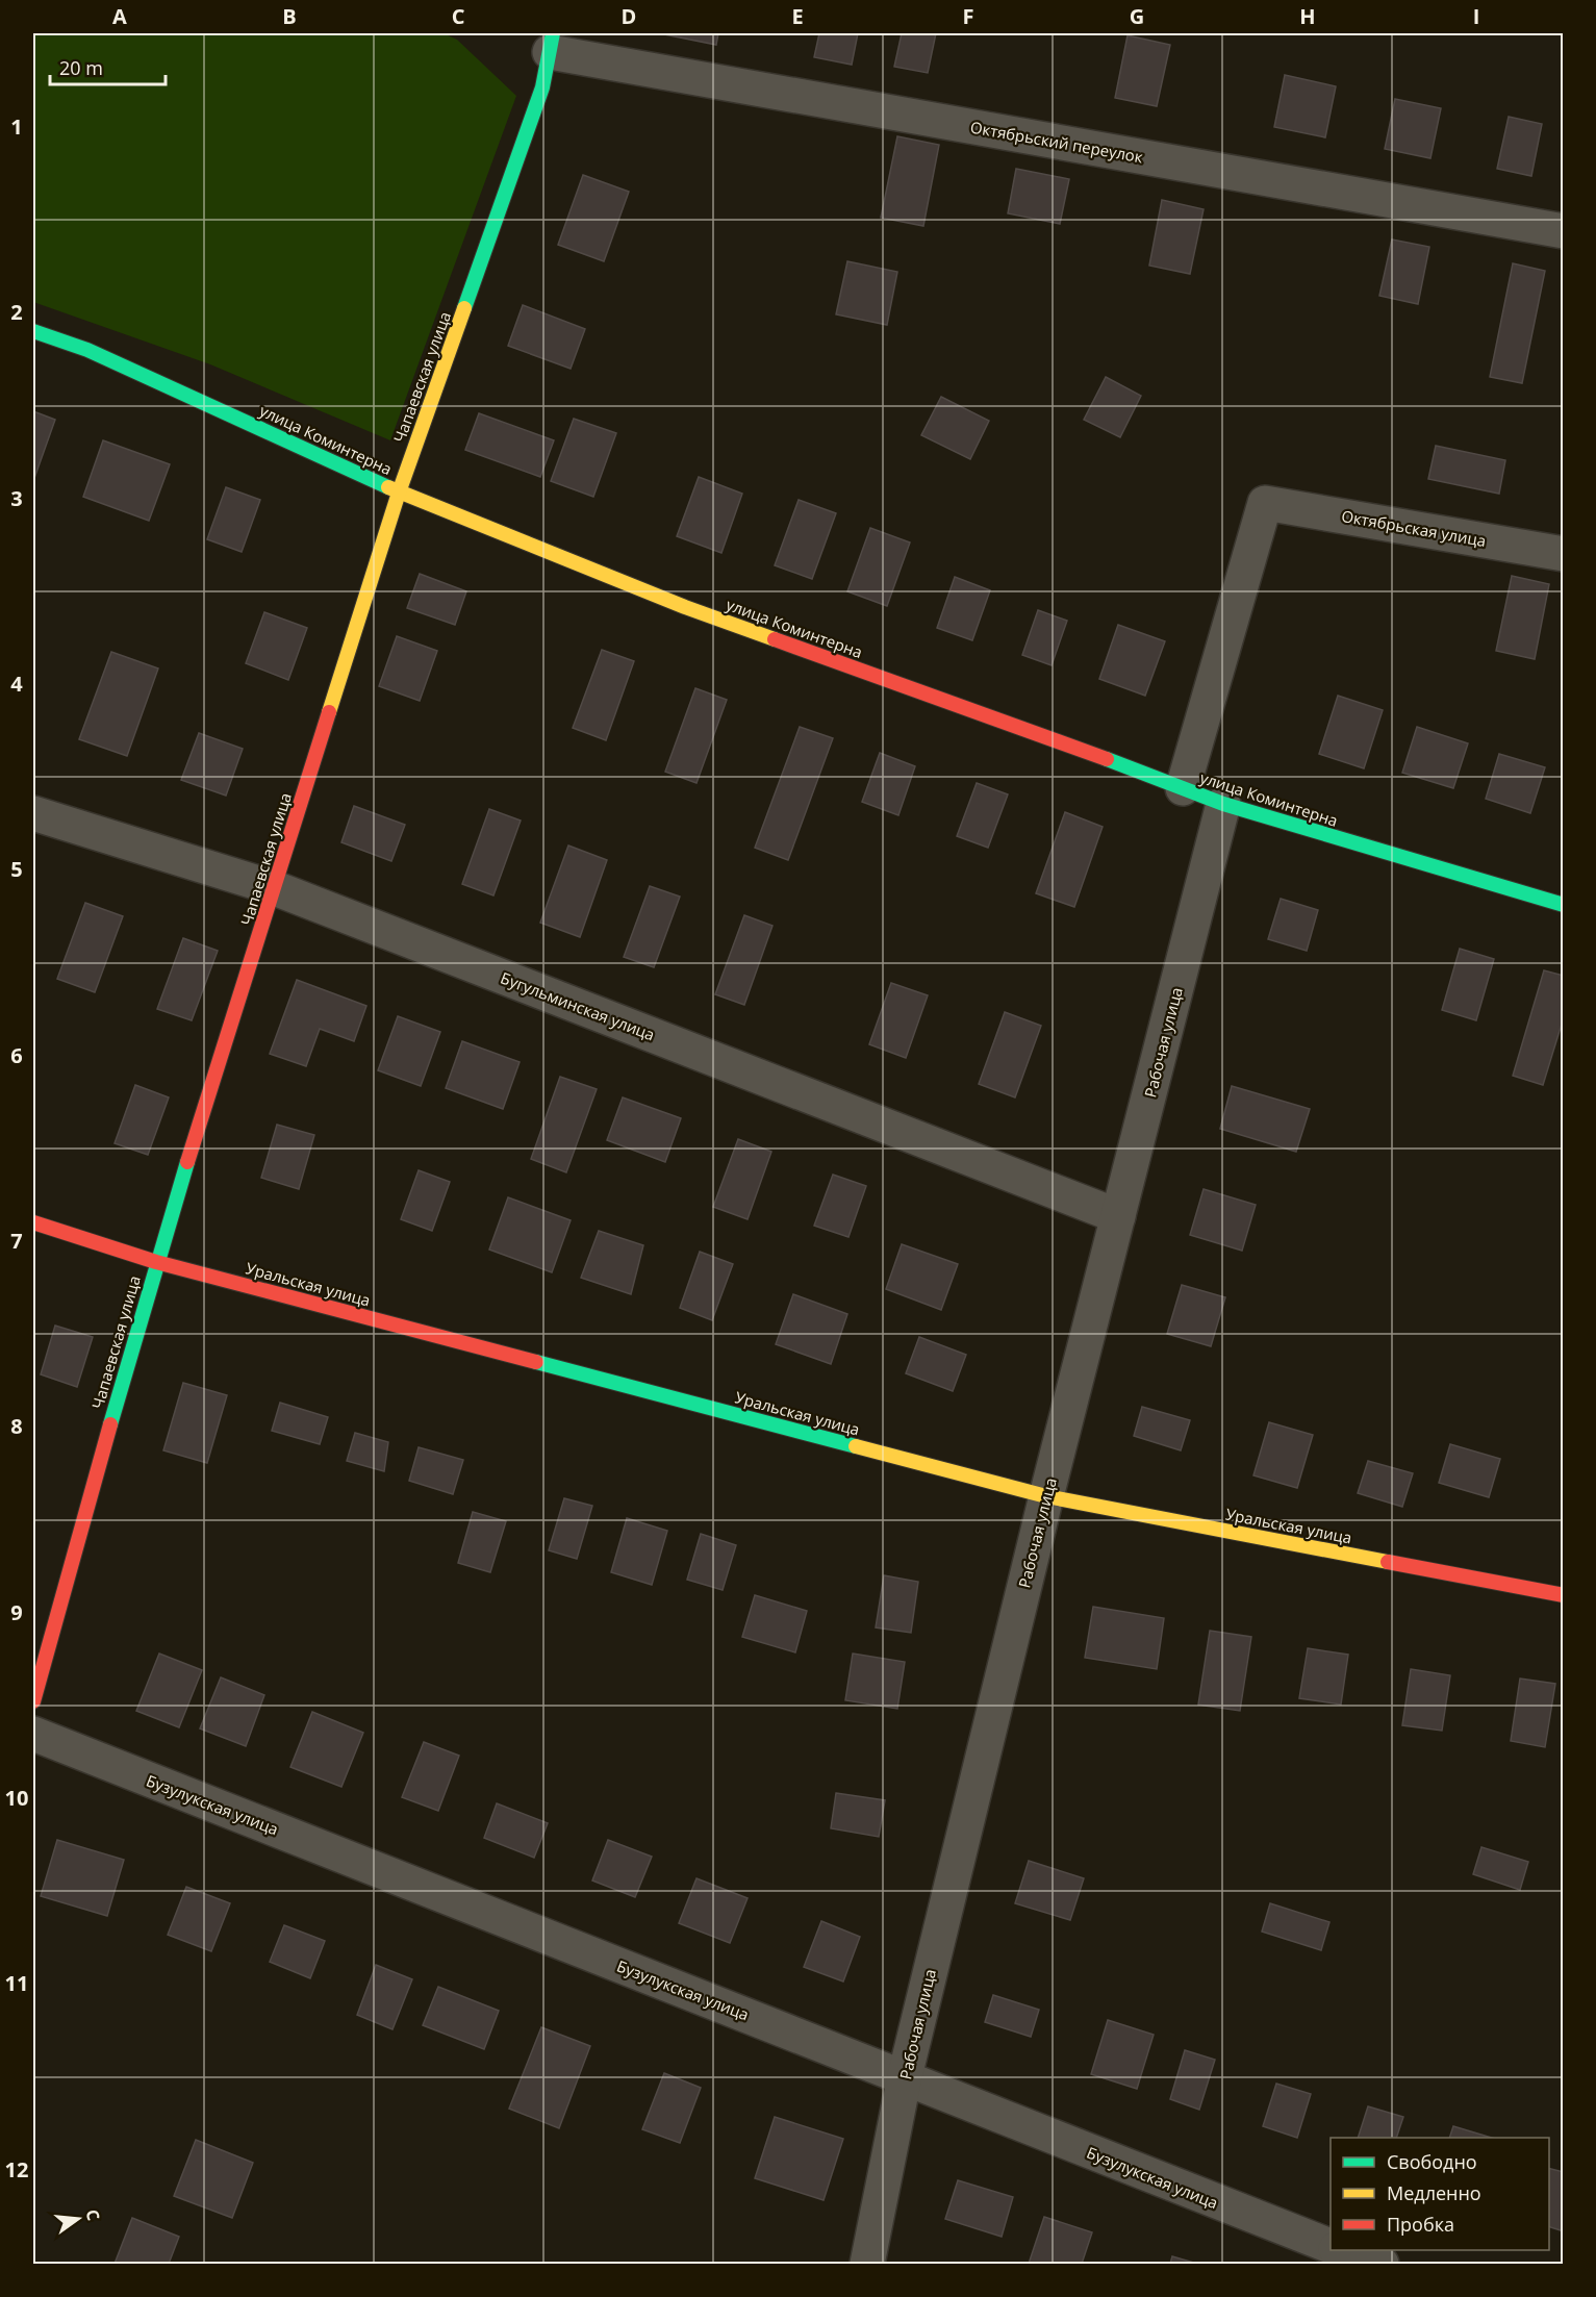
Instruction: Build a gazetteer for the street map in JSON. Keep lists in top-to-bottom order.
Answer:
{
  "streets": {
    "street": [
      "Октябрьский переулок",
      "Чапаевская улица",
      "улица Коминтерна",
      "Октябрьская улица",
      "Бугульминская улица",
      "Рабочая улица",
      "Уральская улица",
      "Бузулукская улица"
    ]
  },
  "crossings": [
    ["Октябрьский переулок", "Чапаевская улица"],
    ["Чапаевская улица", "улица Коминтерна"],
    ["Чапаевская улица", "Бугульминская улица"],
    ["Чапаевская улица", "Уральская улица"],
    ["улица Коминтерна", "Октябрьская улица"],
    ["улица Коминтерна", "Рабочая улица"],
    ["Бугульминская улица", "Рабочая улица"],
    ["Рабочая улица", "Уральская улица"],
    ["Рабочая улица", "Бузулукская улица"]
  ],
  "legend": ["Свободно", "Медленно", "Пробка"],
  "scale_bar": "20 m",
  "north": "right",
  "grid": {
    "columns": [
      "A",
      "B",
      "C",
      "D",
      "E",
      "F",
      "G",
      "H",
      "I"
    ],
    "rows": [
      "1",
      "2",
      "3",
      "4",
      "5",
      "6",
      "7",
      "8",
      "9",
      "10",
      "11",
      "12"
    ]
  }
}
